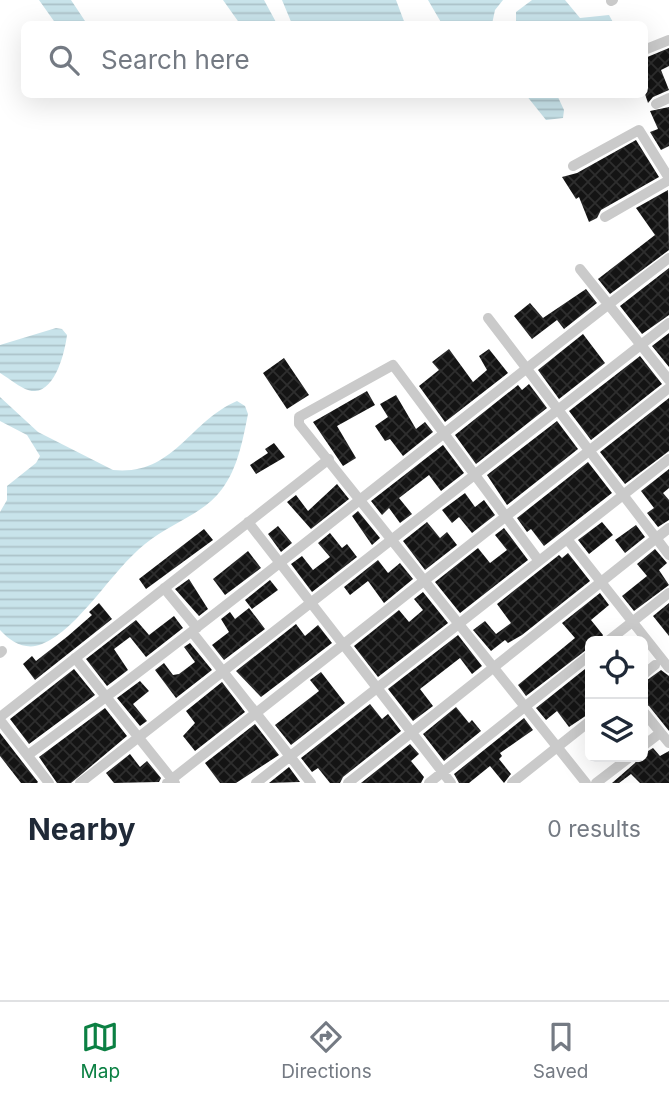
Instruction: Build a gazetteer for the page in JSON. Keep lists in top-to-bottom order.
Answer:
{
  "page": {
    "search": "Search here",
    "heading": ["Nearby", "0 results"],
    "nav": ["Map", "Directions", "Saved"]
  }
}
